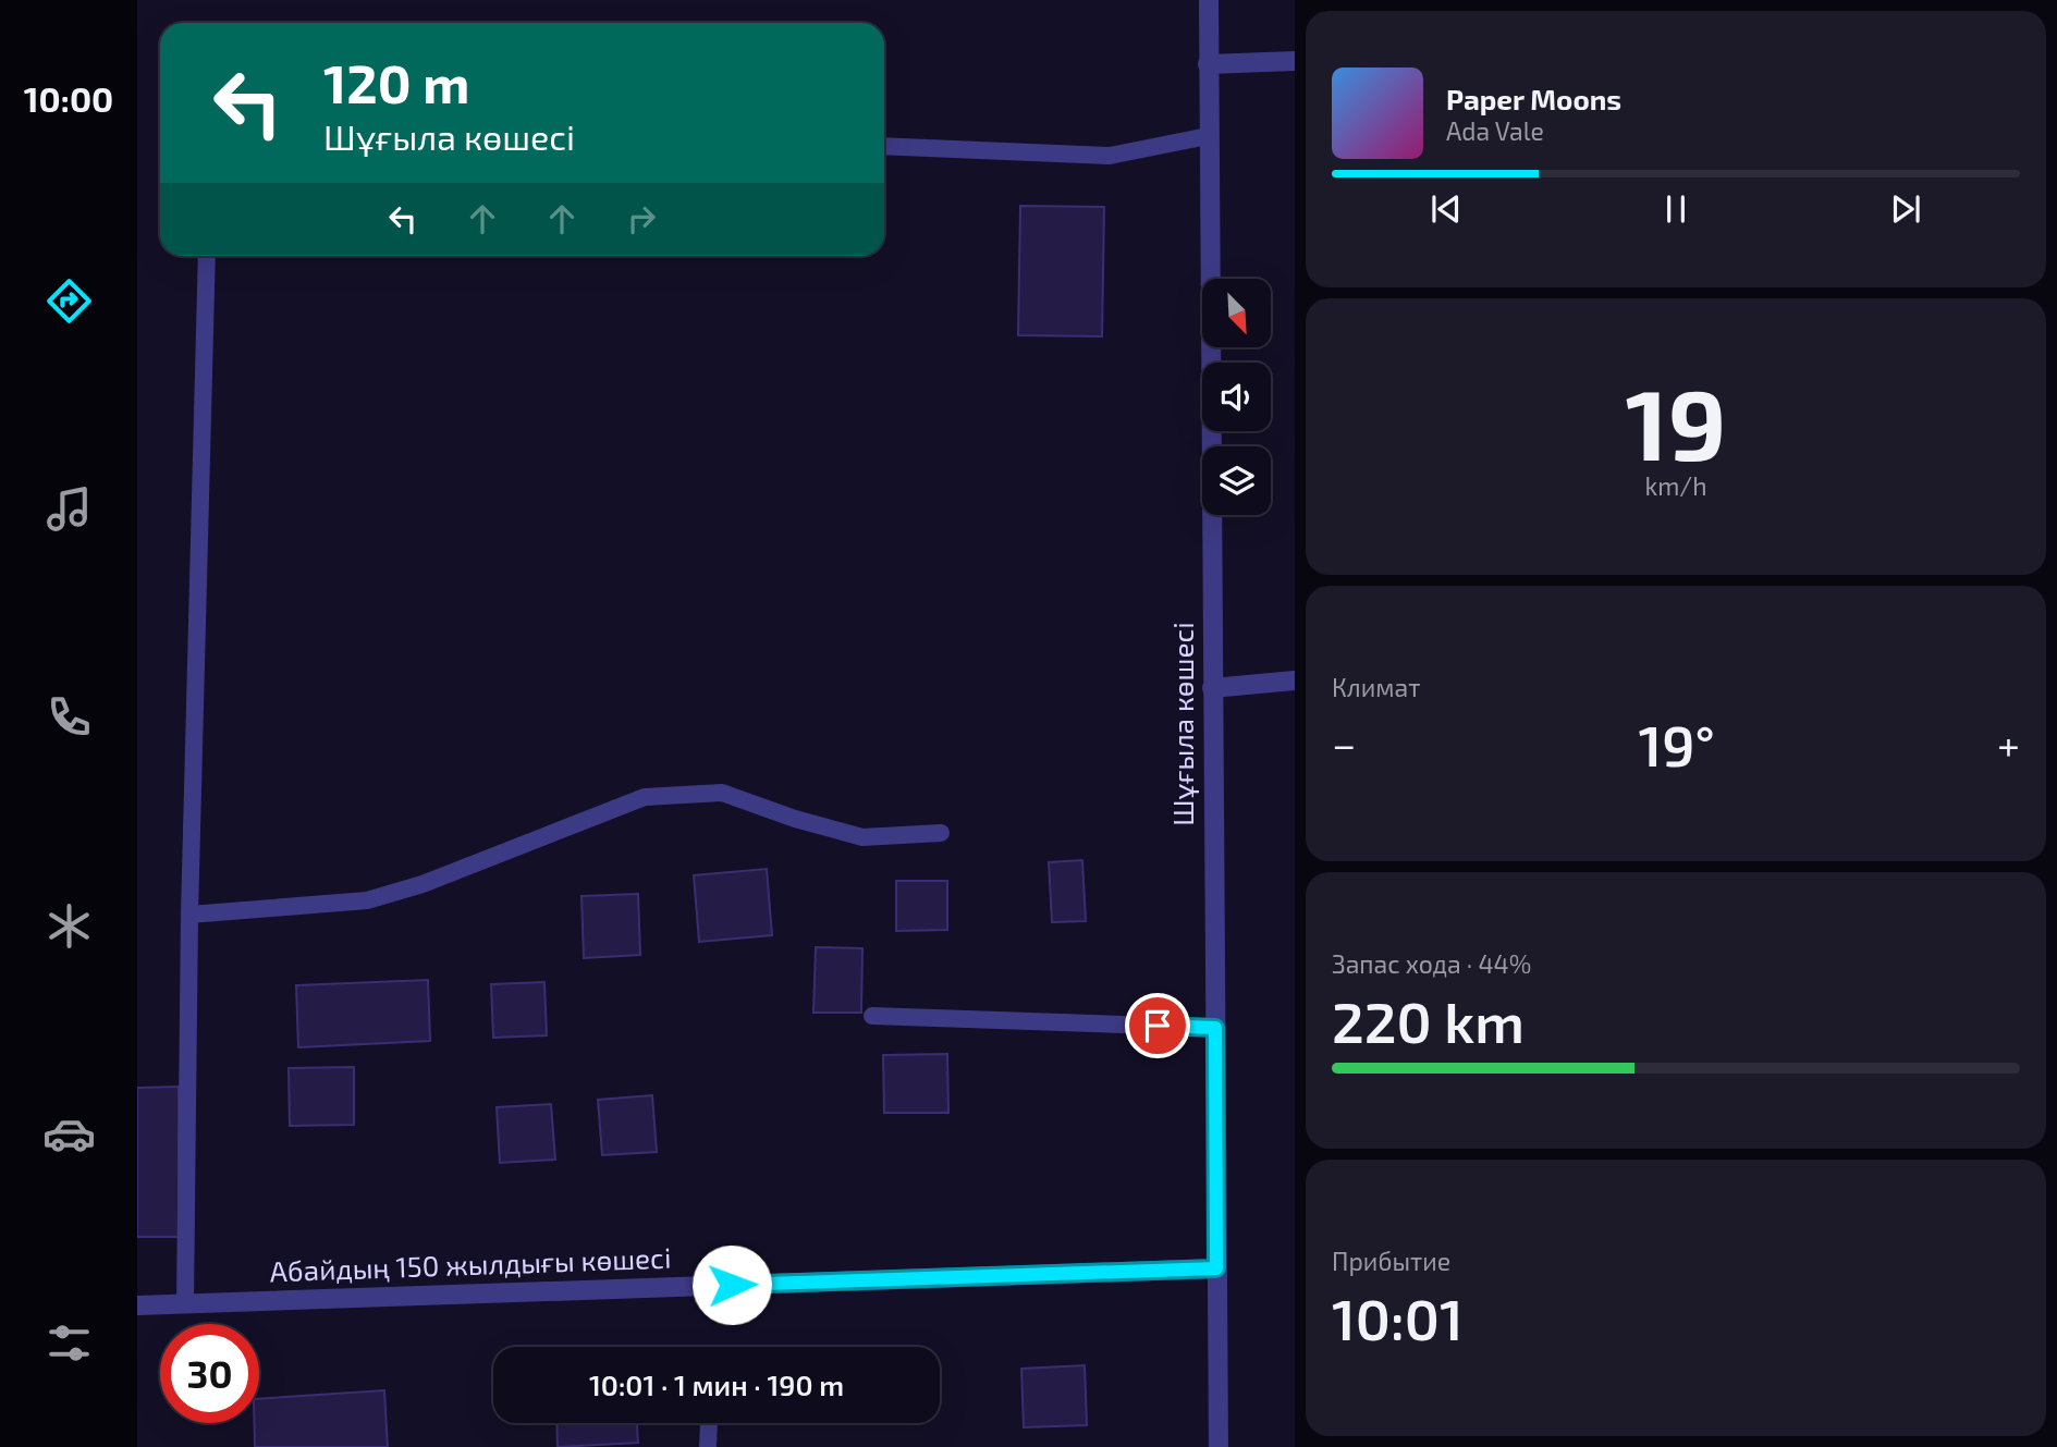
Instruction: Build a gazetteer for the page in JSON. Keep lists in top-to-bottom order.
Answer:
{
  "streets": {
    "street": ["Шұғыла көшесі", "Абайдың 150 жылдығы көшесі"]
  },
  "crossings": [
    ["Шұғыла көшесі", "Абайдың 150 жылдығы көшесі"]
  ],
  "north": "bottom right",
  "page": {
    "tabs": "10:00",
    "turn": ["120 m", "Шұғыла көшесі"],
    "song": ["Paper Moons", "Ada Vale"],
    "tile": [
      ["19", "km/h"],
      "Климат",
      ["Запас хода · 44%", "220 km"],
      ["Прибытие", "10:01"]
    ],
    "heat": ["−", "19°", "+"],
    "limit": "30",
    "trip": "10:01 · 1 мин · 190 m"
  }
}
